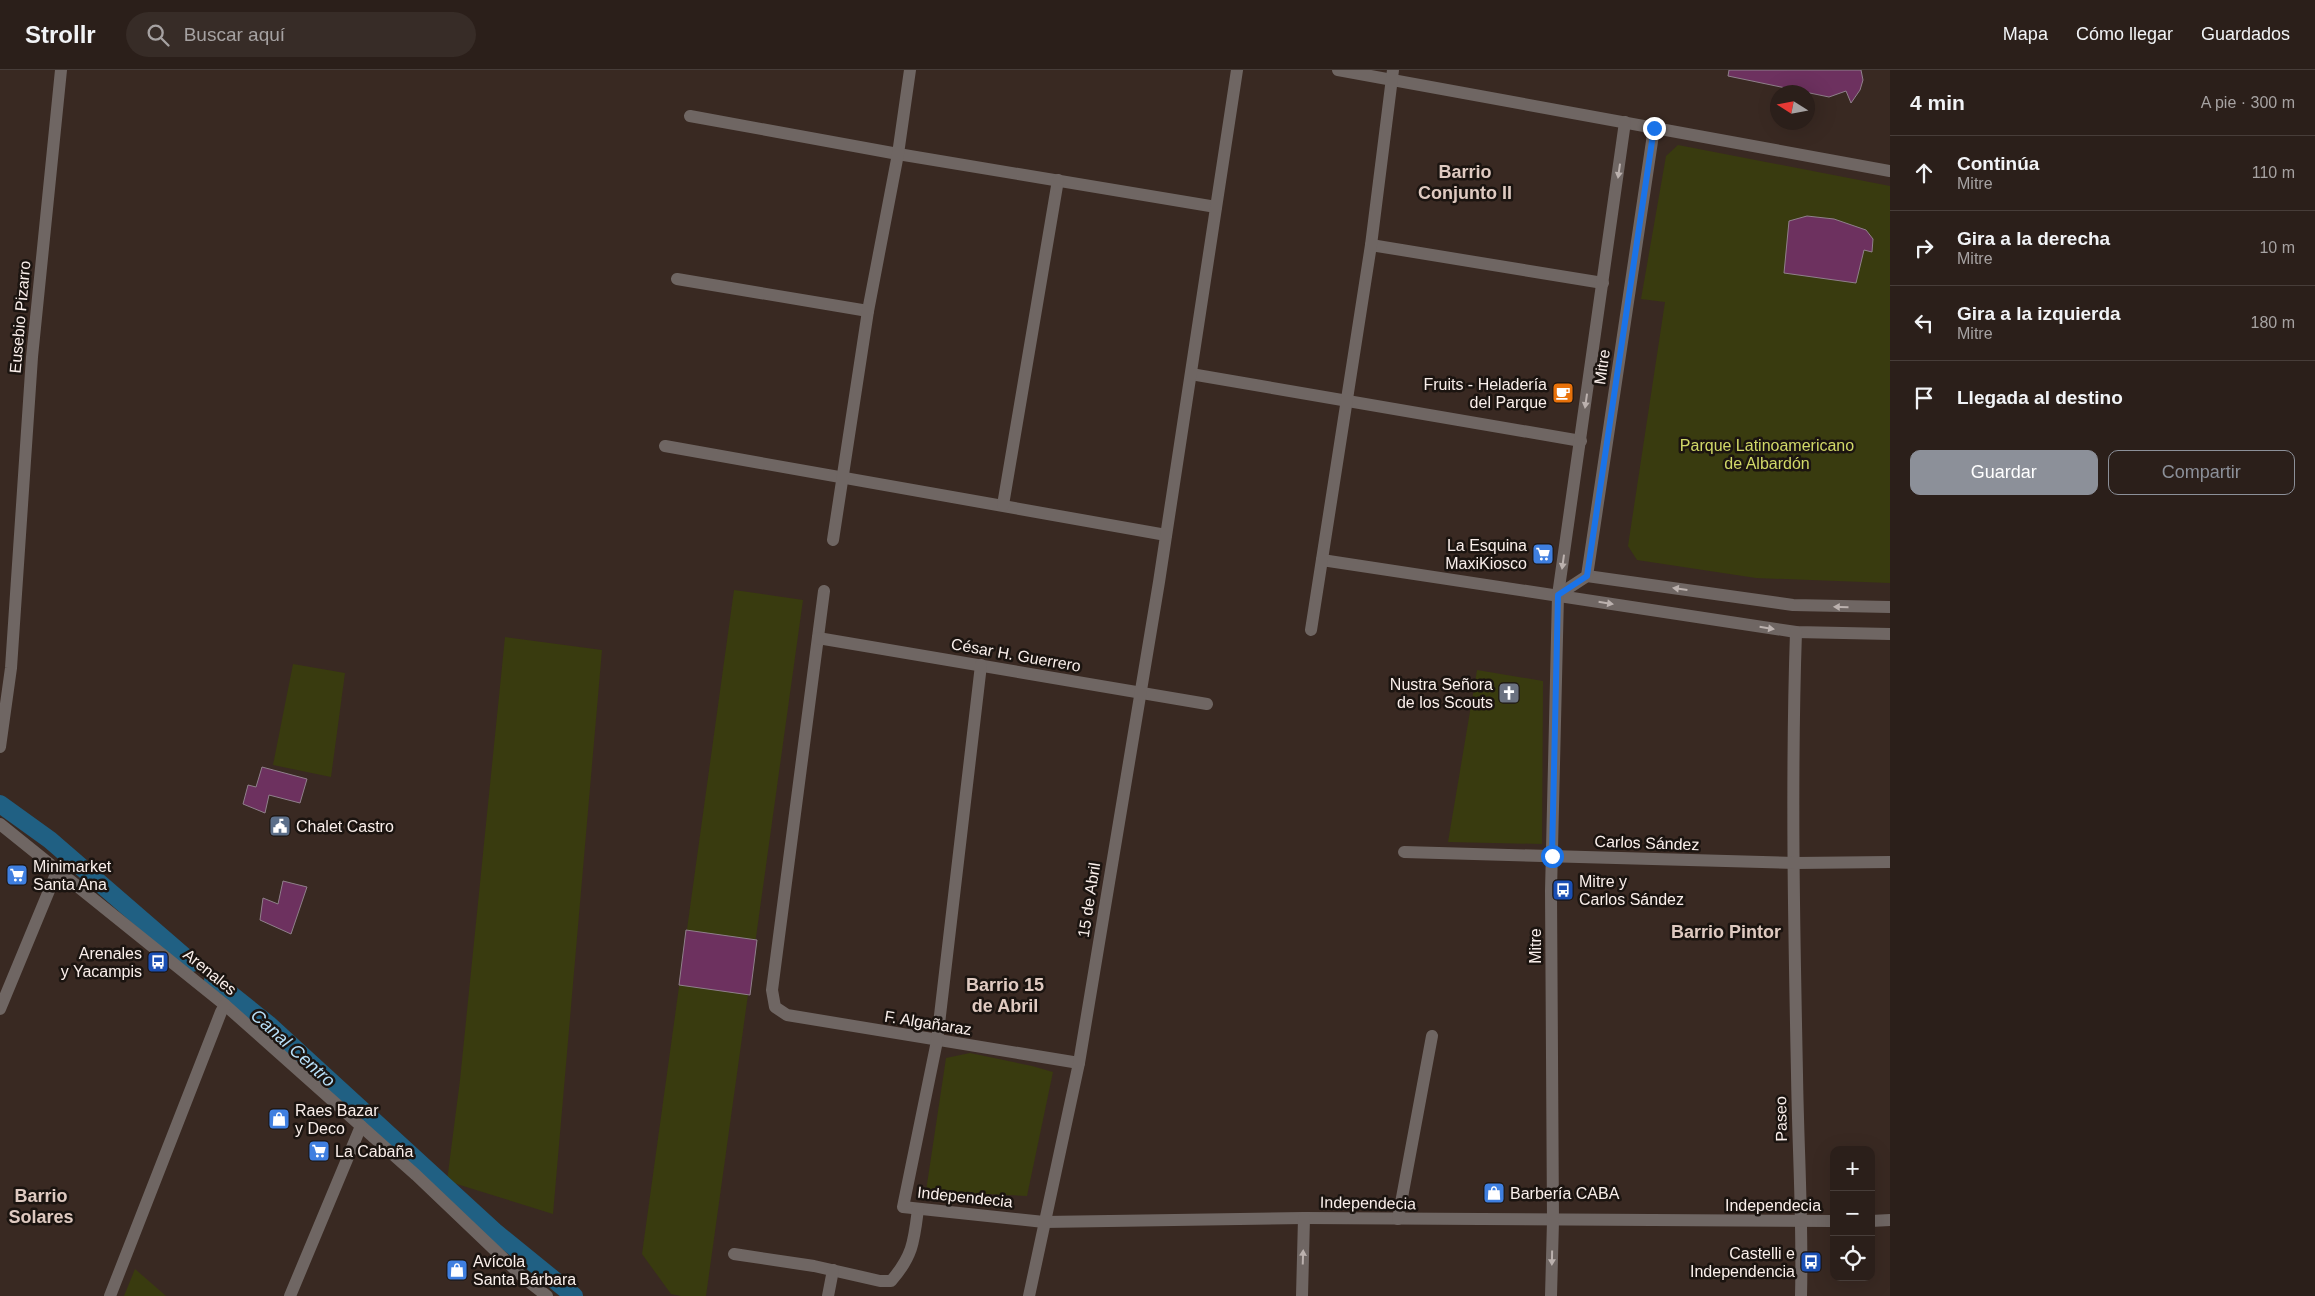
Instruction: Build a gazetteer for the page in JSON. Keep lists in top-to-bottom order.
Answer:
{
  "streets": {
    "street": [
      "Eusebio Pizarro",
      "Mitre",
      "César H. Guerrero",
      "Carlos Sández",
      "15 de Abril",
      "Arenales",
      "F. Algañaraz",
      "Paseo",
      "Independecia"
    ]
  },
  "crossings": [
    ["Mitre", "Carlos Sández"],
    ["Mitre", "Independecia"],
    ["César H. Guerrero", "15 de Abril"],
    ["César H. Guerrero", "F. Algañaraz"],
    ["Carlos Sández", "Paseo"],
    ["15 de Abril", "F. Algañaraz"],
    ["15 de Abril", "Independecia"],
    ["F. Algañaraz", "Independecia"],
    ["Paseo", "Independecia"]
  ],
  "districts": [
    "Barrio Conjunto II",
    "Barrio Pintor",
    "Barrio 15 de Abril",
    "Barrio Solares"
  ],
  "water": ["Canal Centro"],
  "parks": ["Parque Latinoamericano de Albardón"],
  "places": {
    "cafe": ["Fruits - Heladería del Parque"],
    "supermarket": ["La Esquina MaxiKiosco", "Minimarket Santa Ana", "La Cabaña"],
    "church": ["Nustra Señora de los Scouts"],
    "public building": ["Chalet Castro"],
    "bus stop": ["Mitre y Carlos Sández", "Arenales y Yacampis", "Castelli e Independencia"],
    "shop": ["Raes Bazar y Deco", "Barbería CABA", "Avícola Santa Bárbara"]
  },
  "north": "left",
  "page": {
    "header": "Strollr",
    "search": "Buscar aquí",
    "nav": ["Mapa", "Cómo llegar", "Guardados"],
    "heading": ["4 min", "A pie · 300 m"],
    "list": [
      ["Continúa", "Mitre", "110 m"],
      ["Gira a la derecha", "Mitre", "10 m"],
      ["Gira a la izquierda", "Mitre", "180 m"],
      "Llegada al destino"
    ],
    "buttons": ["Guardar", "Compartir"],
    "map_buttons": ["+", "−"]
  }
}
